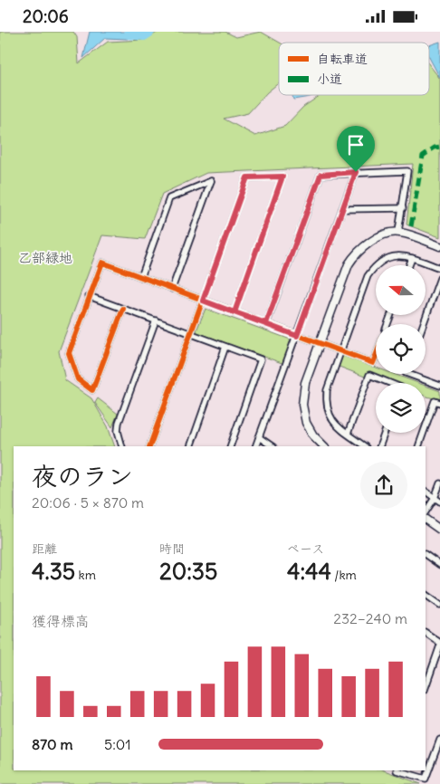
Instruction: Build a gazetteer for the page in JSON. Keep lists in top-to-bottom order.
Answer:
{
  "parks": ["乙部緑地"],
  "legend": ["自転車道", "小道"],
  "north": "left",
  "page": {
    "status": "20:06",
    "heading": ["夜のラン", "20:06 · 5 × 870 m"],
    "stats": [
      ["距離", "4.35 km"],
      ["時間", "20:35"],
      ["ペース", "4:44 /km"]
    ],
    "chart": ["獲得標高", "232–240 m"],
    "list": [
      {
        "name": "870 m",
        "note": "5:01"
      }
    ]
  }
}
